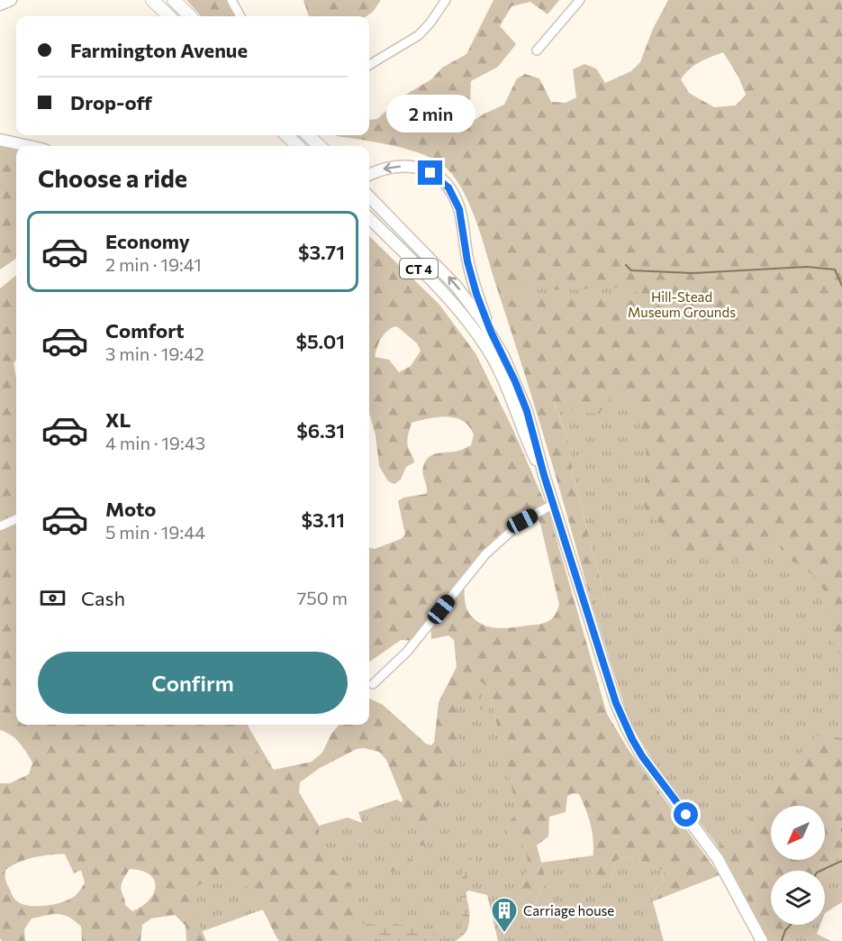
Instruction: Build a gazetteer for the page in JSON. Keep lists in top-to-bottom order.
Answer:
{
  "streets": {
    "main road": ["CT 4"]
  },
  "parks": ["Hill-Stead Museum Grounds"],
  "places": {
    "building": ["Carriage house"]
  },
  "north": "bottom left",
  "page": {
    "banner": ["Farmington Avenue", "Drop-off"],
    "bubble": "2 min",
    "heading": "Choose a ride",
    "list": [
      {
        "name": "Economy",
        "note": "2 min · 19:41",
        "value": "$3.71"
      },
      {
        "name": "Comfort",
        "note": "3 min · 19:42",
        "value": "$5.01"
      },
      {
        "name": "XL",
        "note": "4 min · 19:43",
        "value": "$6.31"
      },
      {
        "name": "Moto",
        "note": "5 min · 19:44",
        "value": "$3.11"
      }
    ],
    "pay": ["Cash", "750 m"],
    "buttons": "Confirm"
  }
}
